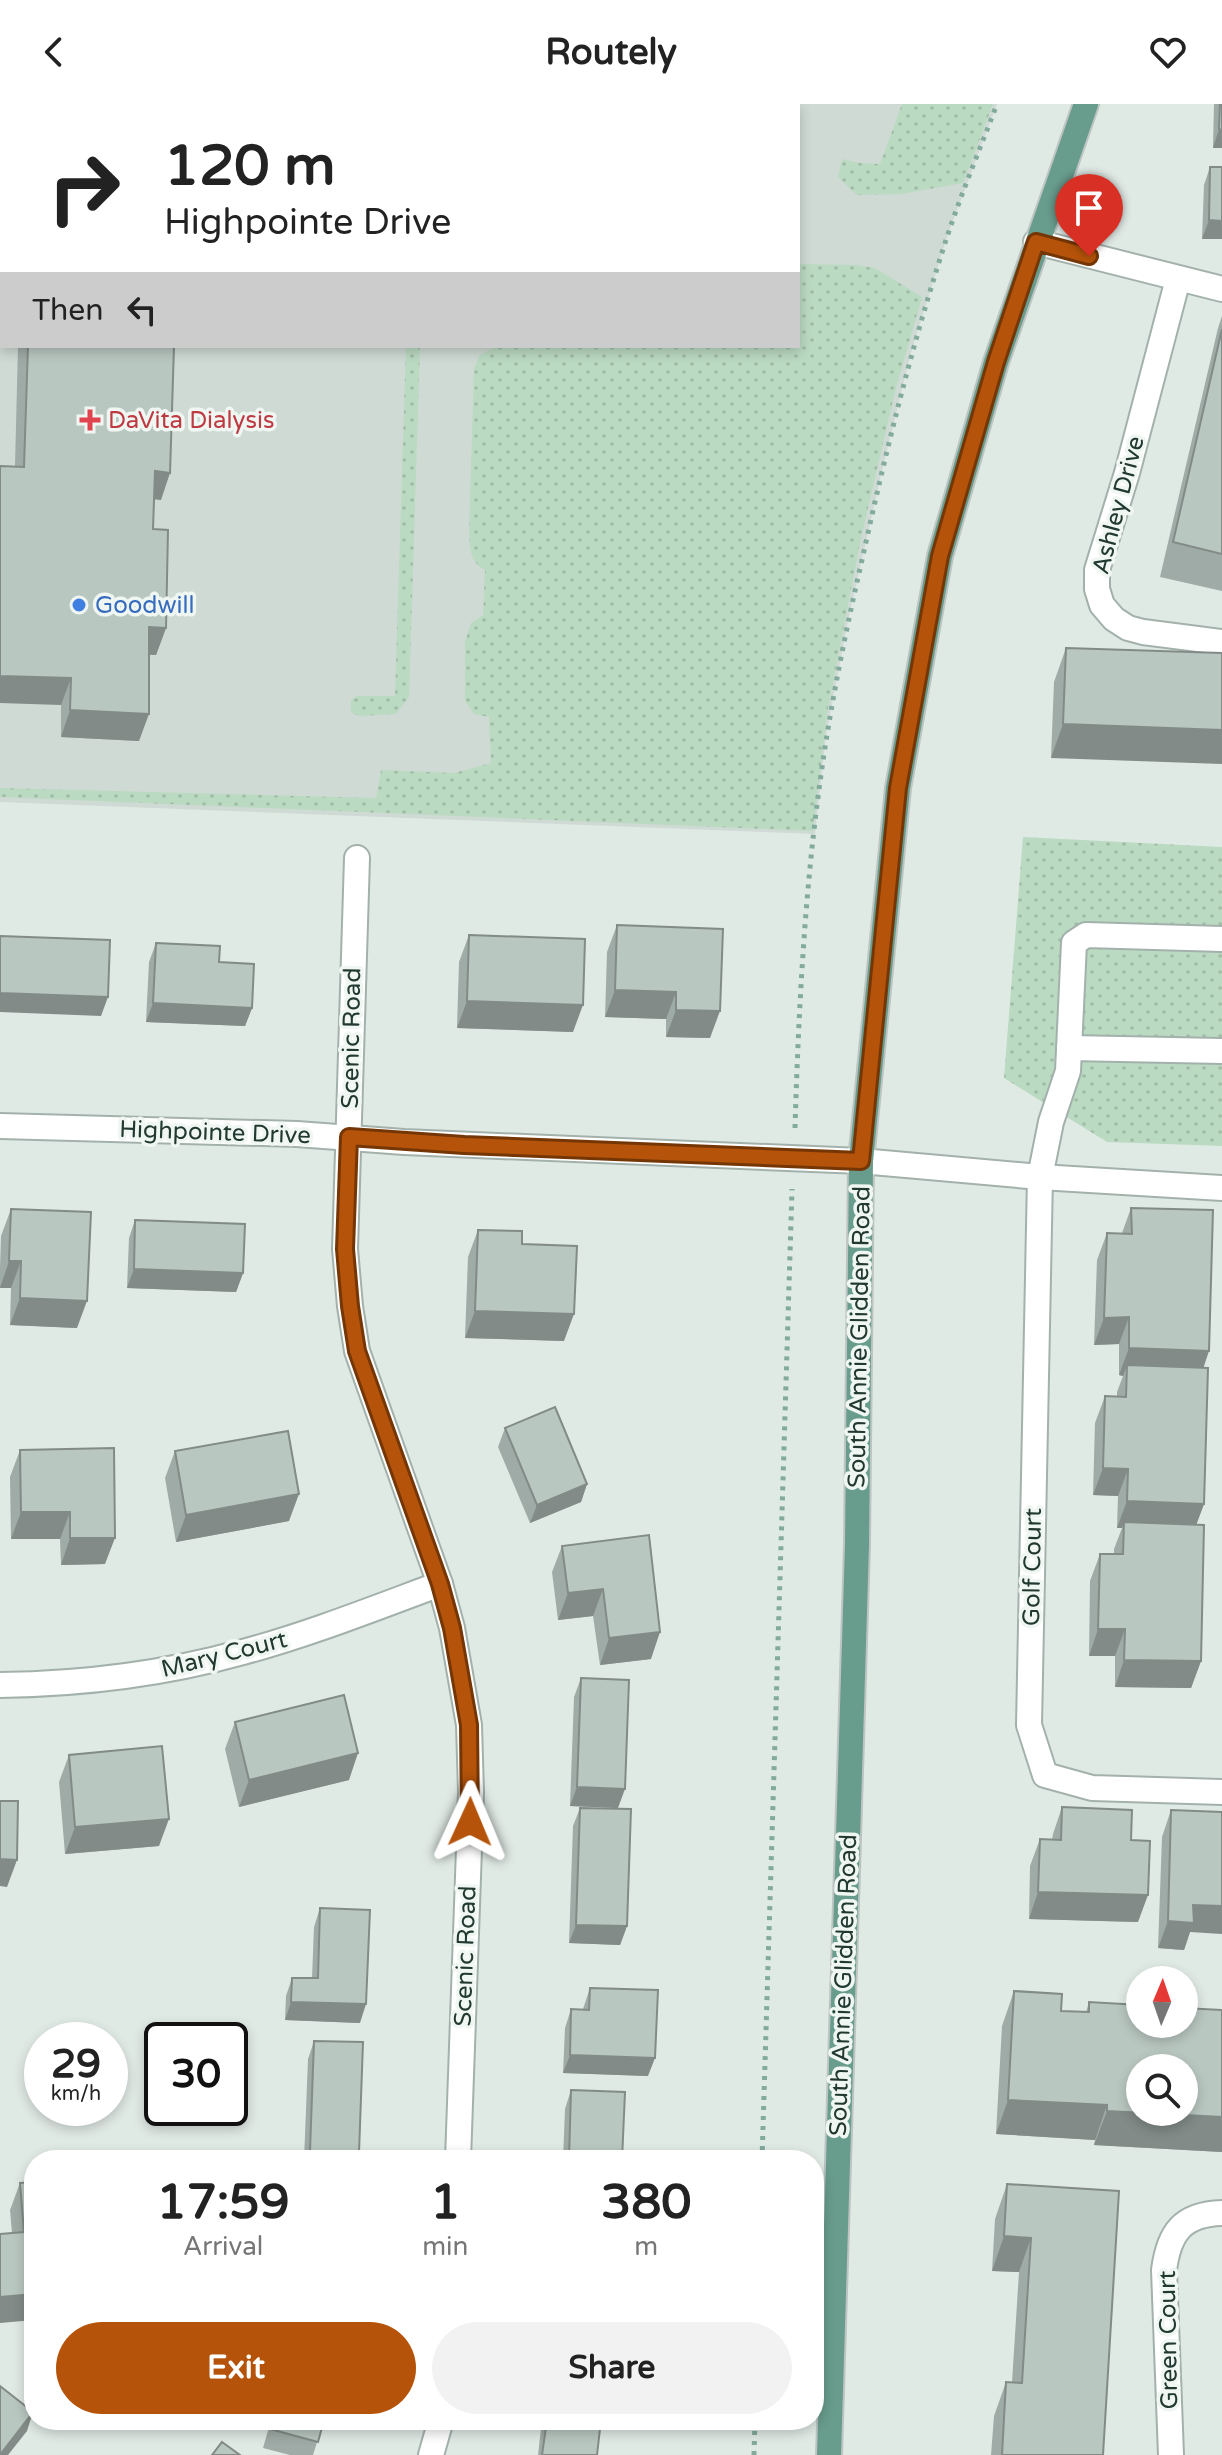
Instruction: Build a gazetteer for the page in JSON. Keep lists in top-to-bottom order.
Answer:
{
  "streets": {
    "main road": ["South Annie Glidden Road"],
    "street": [
      "Ashley Drive",
      "Scenic Road",
      "Highpointe Drive",
      "Golf Court",
      "Mary Court",
      "Green Court"
    ]
  },
  "crossings": [
    ["Scenic Road", "Highpointe Drive"],
    ["Scenic Road", "Mary Court"],
    ["Highpointe Drive", "South Annie Glidden Road"]
  ],
  "places": {
    "health": ["DaVita Dialysis"],
    "other": ["Goodwill"]
  },
  "north": "top",
  "page": {
    "header": "Routely",
    "turn": ["120 m", "Highpointe Drive"],
    "then": "Then",
    "speed": "29 km/h",
    "limit": "30",
    "eta": [
      "17:59",
      "Arrival",
      "1",
      "min",
      "380",
      "m"
    ],
    "buttons": ["Exit", "Share"]
  }
}
